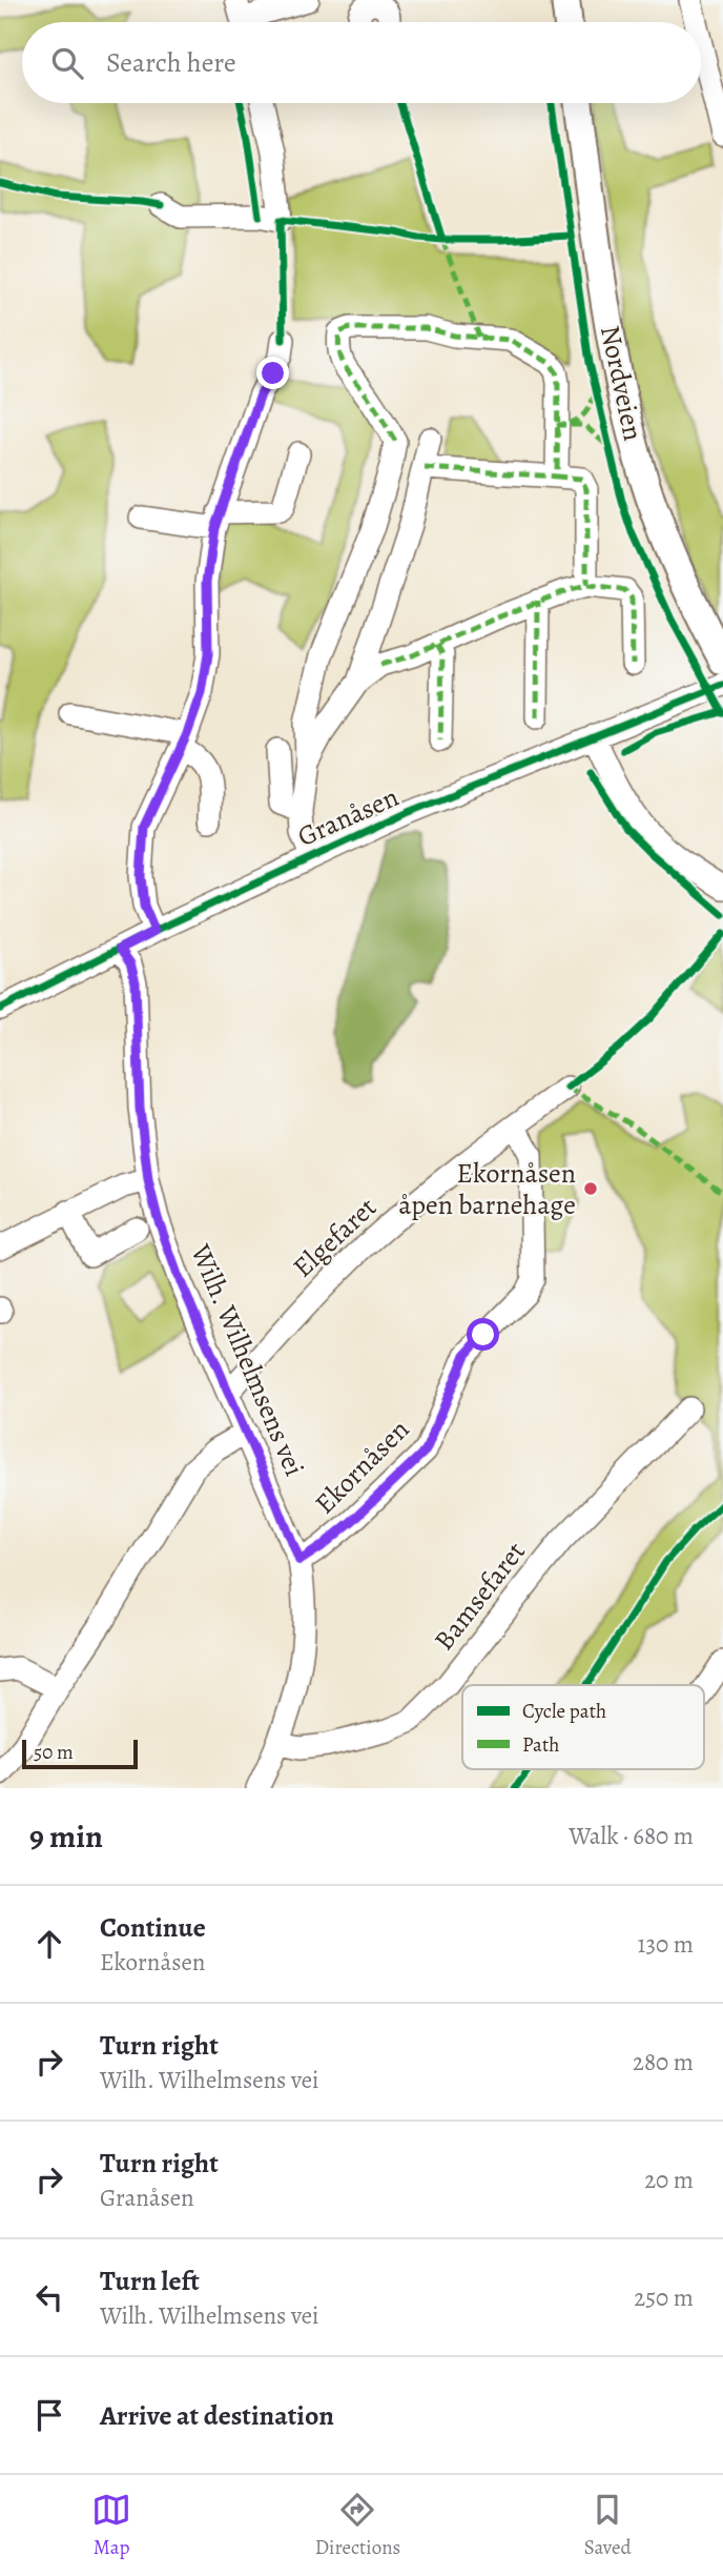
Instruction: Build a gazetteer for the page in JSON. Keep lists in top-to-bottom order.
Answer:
{
  "streets": {
    "main road": ["Nordveien"],
    "street": [
      "Granåsen",
      "Elgefaret",
      "Wilh. Wilhelmsens vei",
      "Ekornåsen",
      "Bamsefaret"
    ]
  },
  "crossings": [
    ["Granåsen", "Wilh. Wilhelmsens vei"],
    ["Elgefaret", "Wilh. Wilhelmsens vei"],
    ["Elgefaret", "Ekornåsen"],
    ["Wilh. Wilhelmsens vei", "Ekornåsen"],
    ["Wilh. Wilhelmsens vei", "Bamsefaret"]
  ],
  "places": ["Ekornåsen åpen barnehage"],
  "legend": ["Cycle path", "Path"],
  "scale_bar": "50 m",
  "page": {
    "search": "Search here",
    "scale": "50 m",
    "heading": ["9 min", "Walk · 680 m"],
    "list": [
      ["Continue", "Ekornåsen", "130 m"],
      ["Turn right", "Wilh. Wilhelmsens vei", "280 m"],
      ["Turn right", "Granåsen", "20 m"],
      ["Turn left", "Wilh. Wilhelmsens vei", "250 m"],
      "Arrive at destination"
    ],
    "nav": ["Map", "Directions", "Saved"]
  }
}
